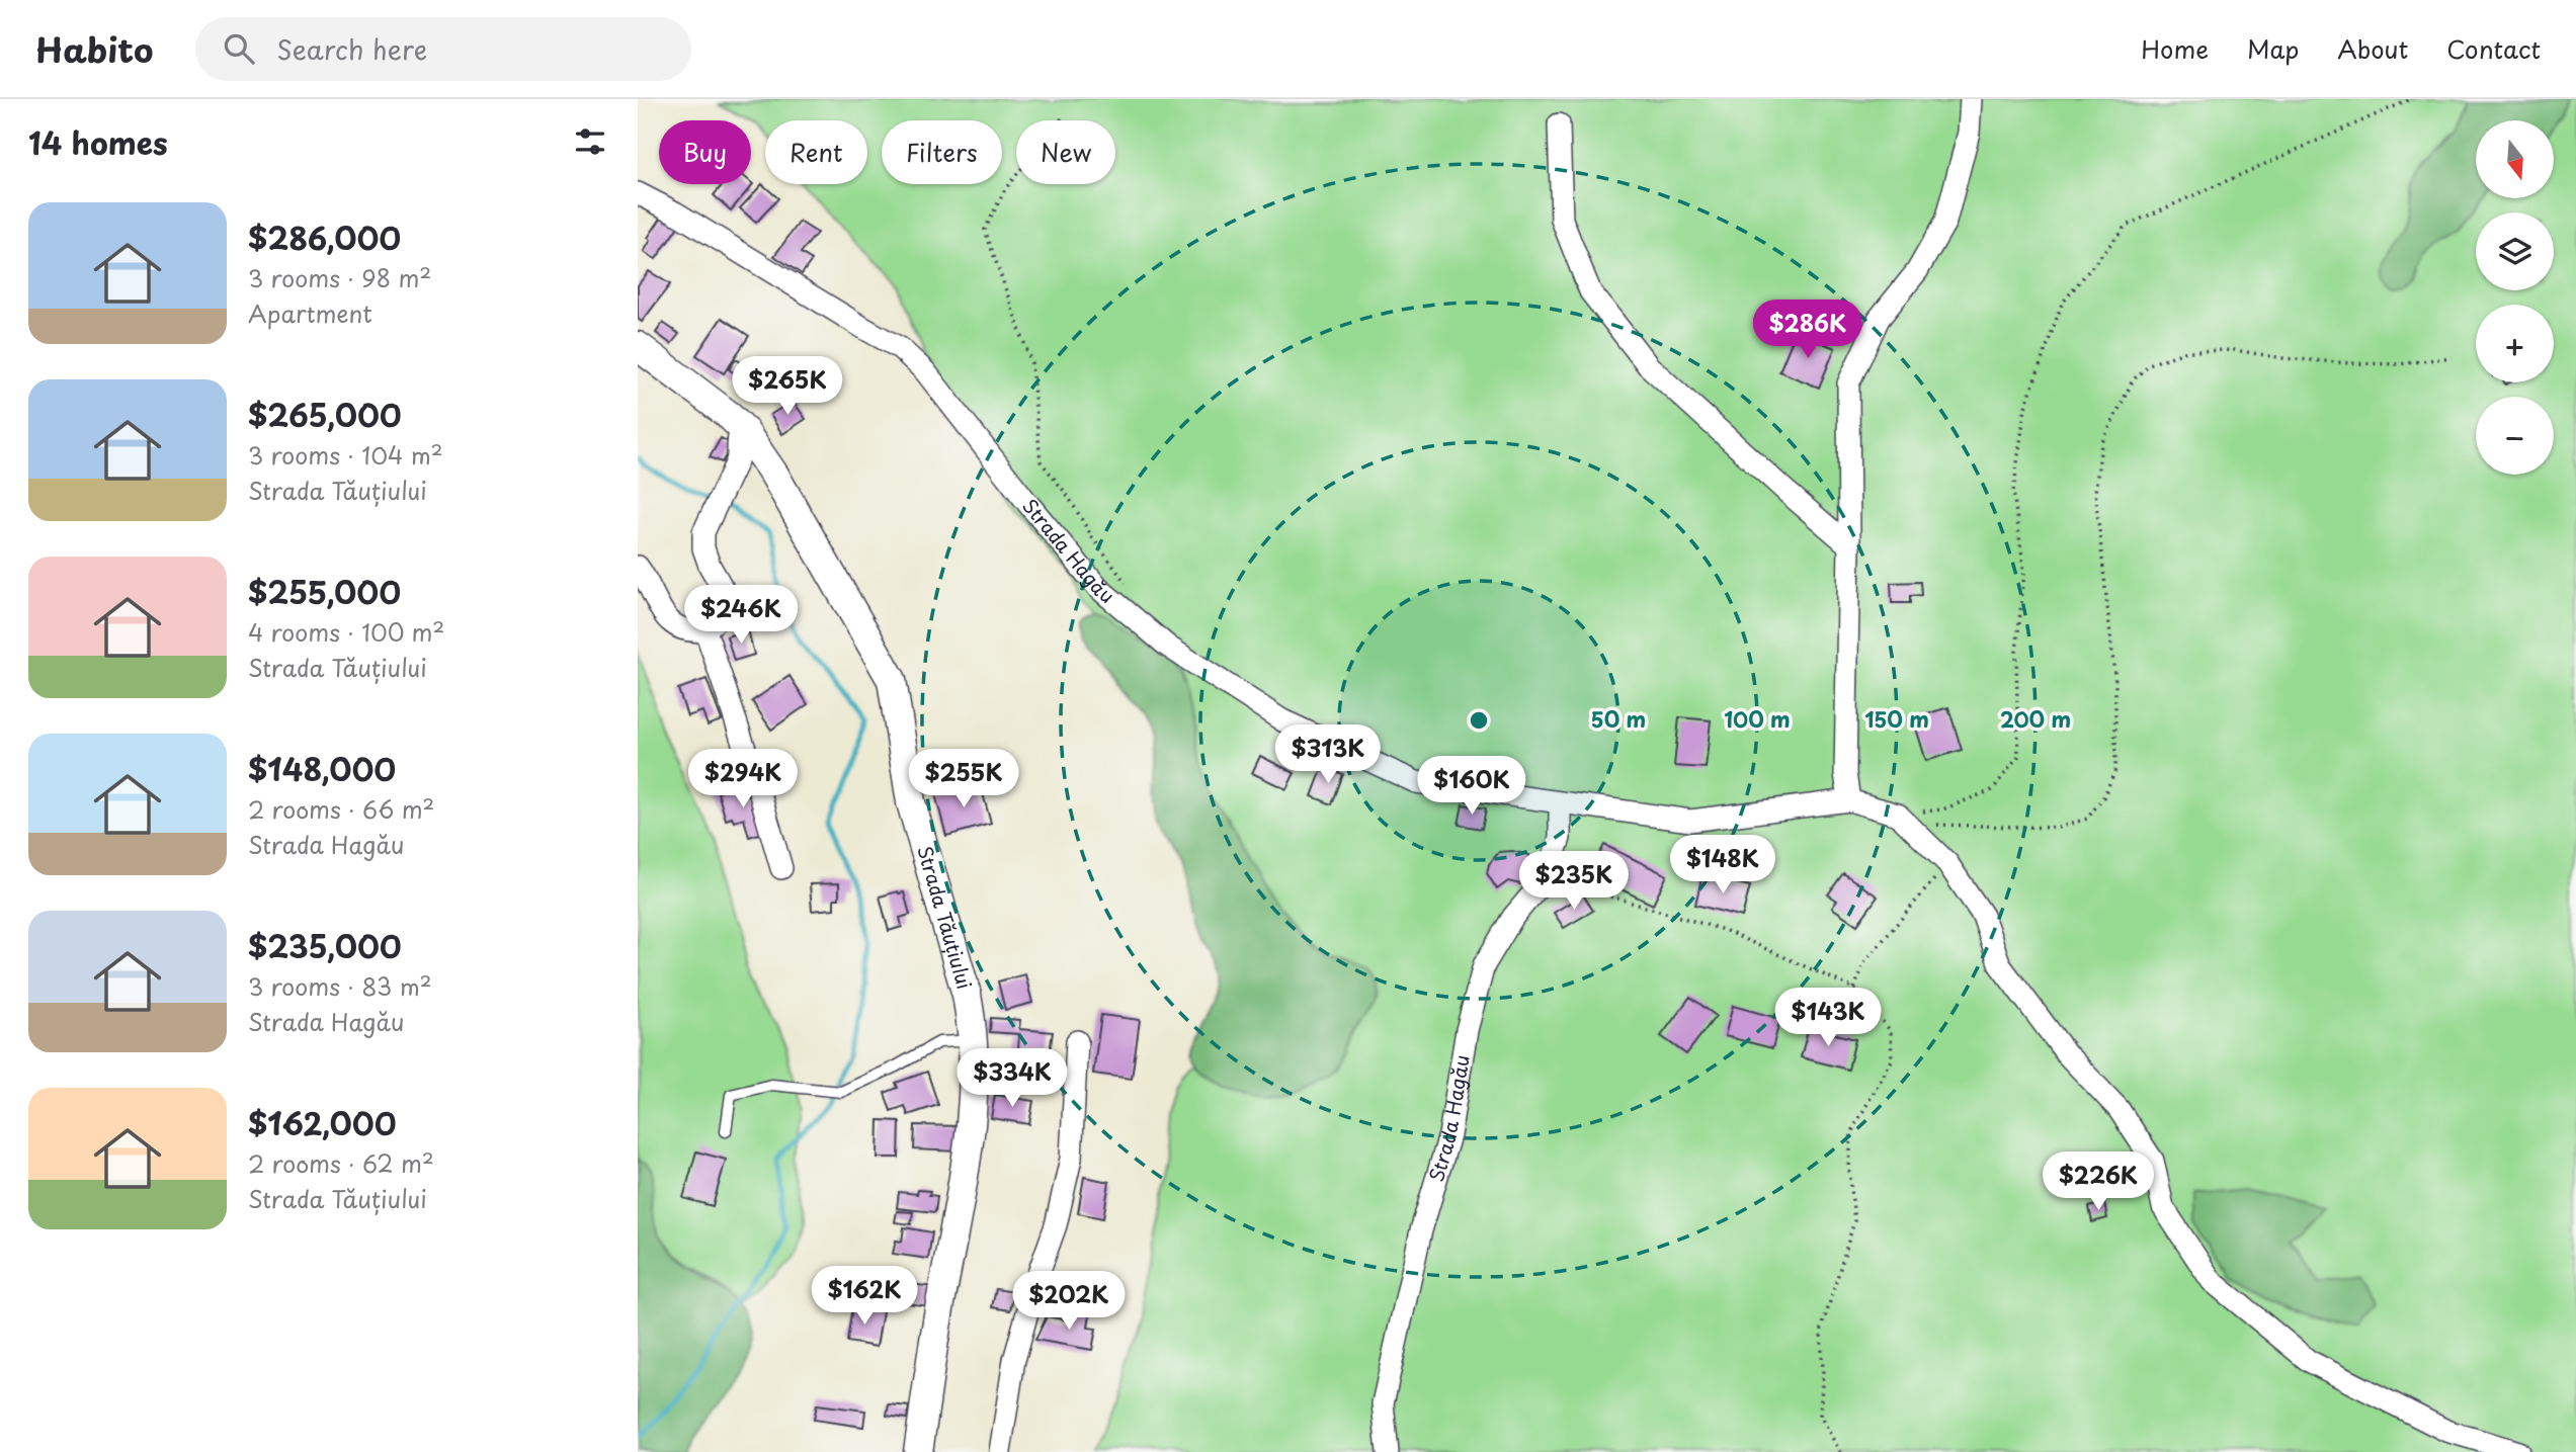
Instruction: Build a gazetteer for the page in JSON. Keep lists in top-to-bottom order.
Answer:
{
  "streets": {
    "street": ["Strada Hagău", "Strada Tăuțiului"]
  },
  "north": "bottom",
  "page": {
    "header": "Habito",
    "search": "Search here",
    "nav": [
      "Home",
      "Map",
      "About",
      "Contact"
    ],
    "heading": "14 homes",
    "map_buttons": ["+", "−"],
    "chip": [
      "Buy",
      "Rent",
      "Filters",
      "New"
    ],
    "list": [
      {
        "name": "$286,000",
        "note": "3 rooms · 98 m² · Apartment"
      },
      {
        "name": "$265,000",
        "note": "3 rooms · 104 m² · Strada Tăuțiului"
      },
      {
        "name": "$255,000",
        "note": "4 rooms · 100 m² · Strada Tăuțiului"
      },
      {
        "name": "$148,000",
        "note": "2 rooms · 66 m² · Strada Hagău"
      },
      {
        "name": "$235,000",
        "note": "3 rooms · 83 m² · Strada Hagău"
      },
      {
        "name": "$162,000",
        "note": "2 rooms · 62 m² · Strada Tăuțiului"
      }
    ],
    "price": [
      "$286K",
      "$265K",
      "$246K",
      "$313K",
      "$294K",
      "$255K",
      "$160K",
      "$148K",
      "$235K",
      "$143K",
      "$334K",
      "$226K",
      "$162K",
      "$202K"
    ]
  },
  "rings": [
    "50 m",
    "100 m",
    "150 m",
    "200 m"
  ]
}
